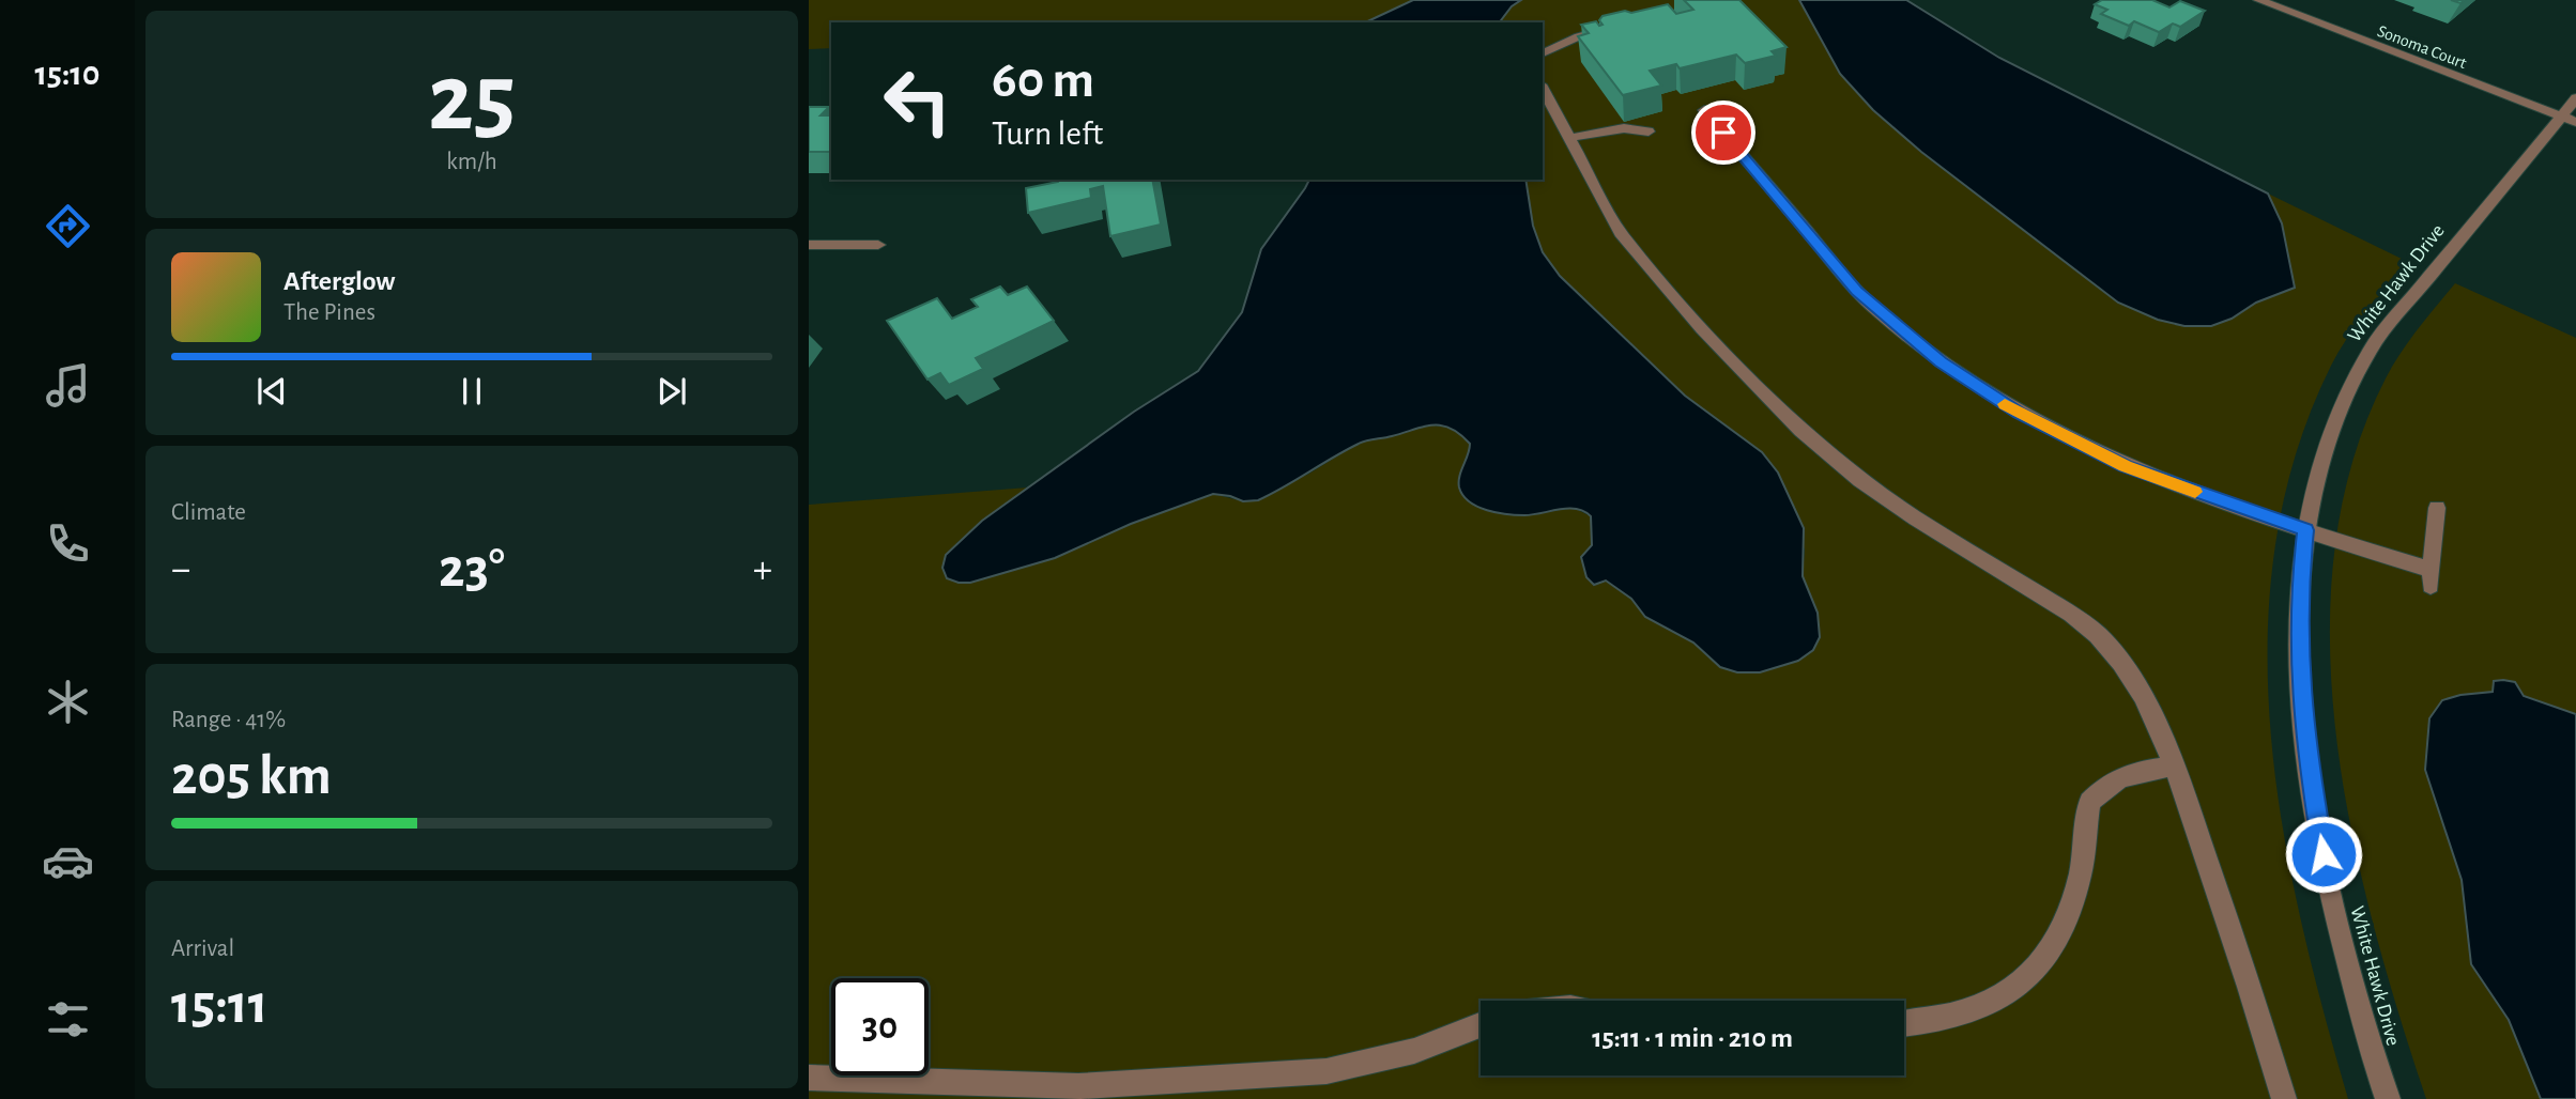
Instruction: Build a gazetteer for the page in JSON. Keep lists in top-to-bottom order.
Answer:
{
  "streets": {
    "street": ["Sonoma Court", "White Hawk Drive"]
  },
  "crossings": [
    ["Sonoma Court", "White Hawk Drive"]
  ],
  "page": {
    "tabs": "15:10",
    "tile": [
      ["25", "km/h"],
      "Climate",
      ["Range · 41%", "205 km"],
      ["Arrival", "15:11"]
    ],
    "turn": ["60 m", "Turn left"],
    "song": ["Afterglow", "The Pines"],
    "heat": ["−", "23°", "+"],
    "limit": "30",
    "trip": "15:11 · 1 min · 210 m"
  }
}
